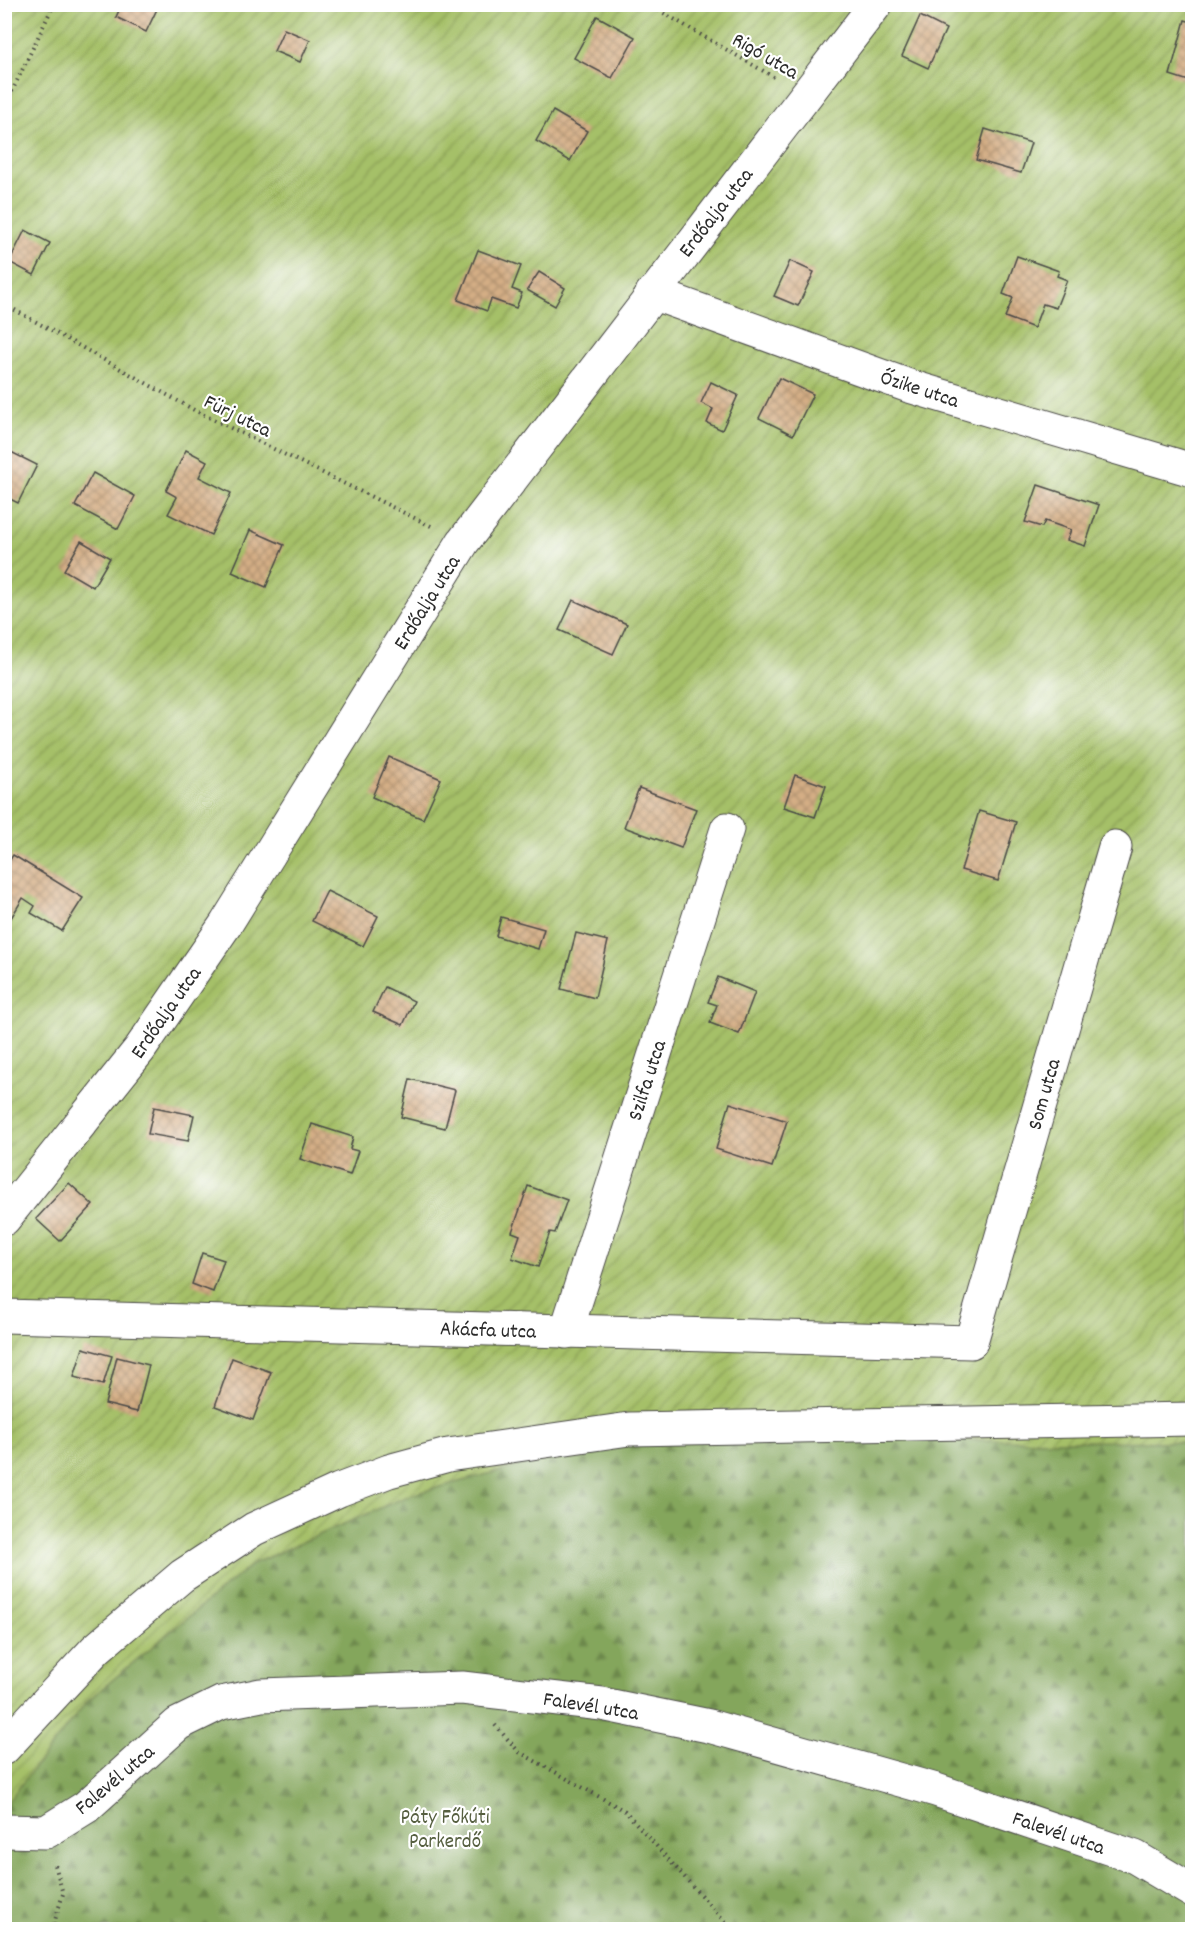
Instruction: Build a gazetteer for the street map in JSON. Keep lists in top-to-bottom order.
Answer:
{
  "streets": {
    "street": [
      "Erdőalja utca",
      "Őzike utca",
      "Szilfa utca",
      "Som utca",
      "Akácfa utca",
      "Falevél utca"
    ],
    "path": ["Rigó utca", "Fürj utca"]
  },
  "crossings": [
    ["Rigó utca", "Erdőalja utca"],
    ["Erdőalja utca", "Őzike utca"],
    ["Erdőalja utca", "Fürj utca"],
    ["Szilfa utca", "Akácfa utca"],
    ["Som utca", "Akácfa utca"]
  ],
  "parks": ["Páty Főkúti Parkerdő"]
}
